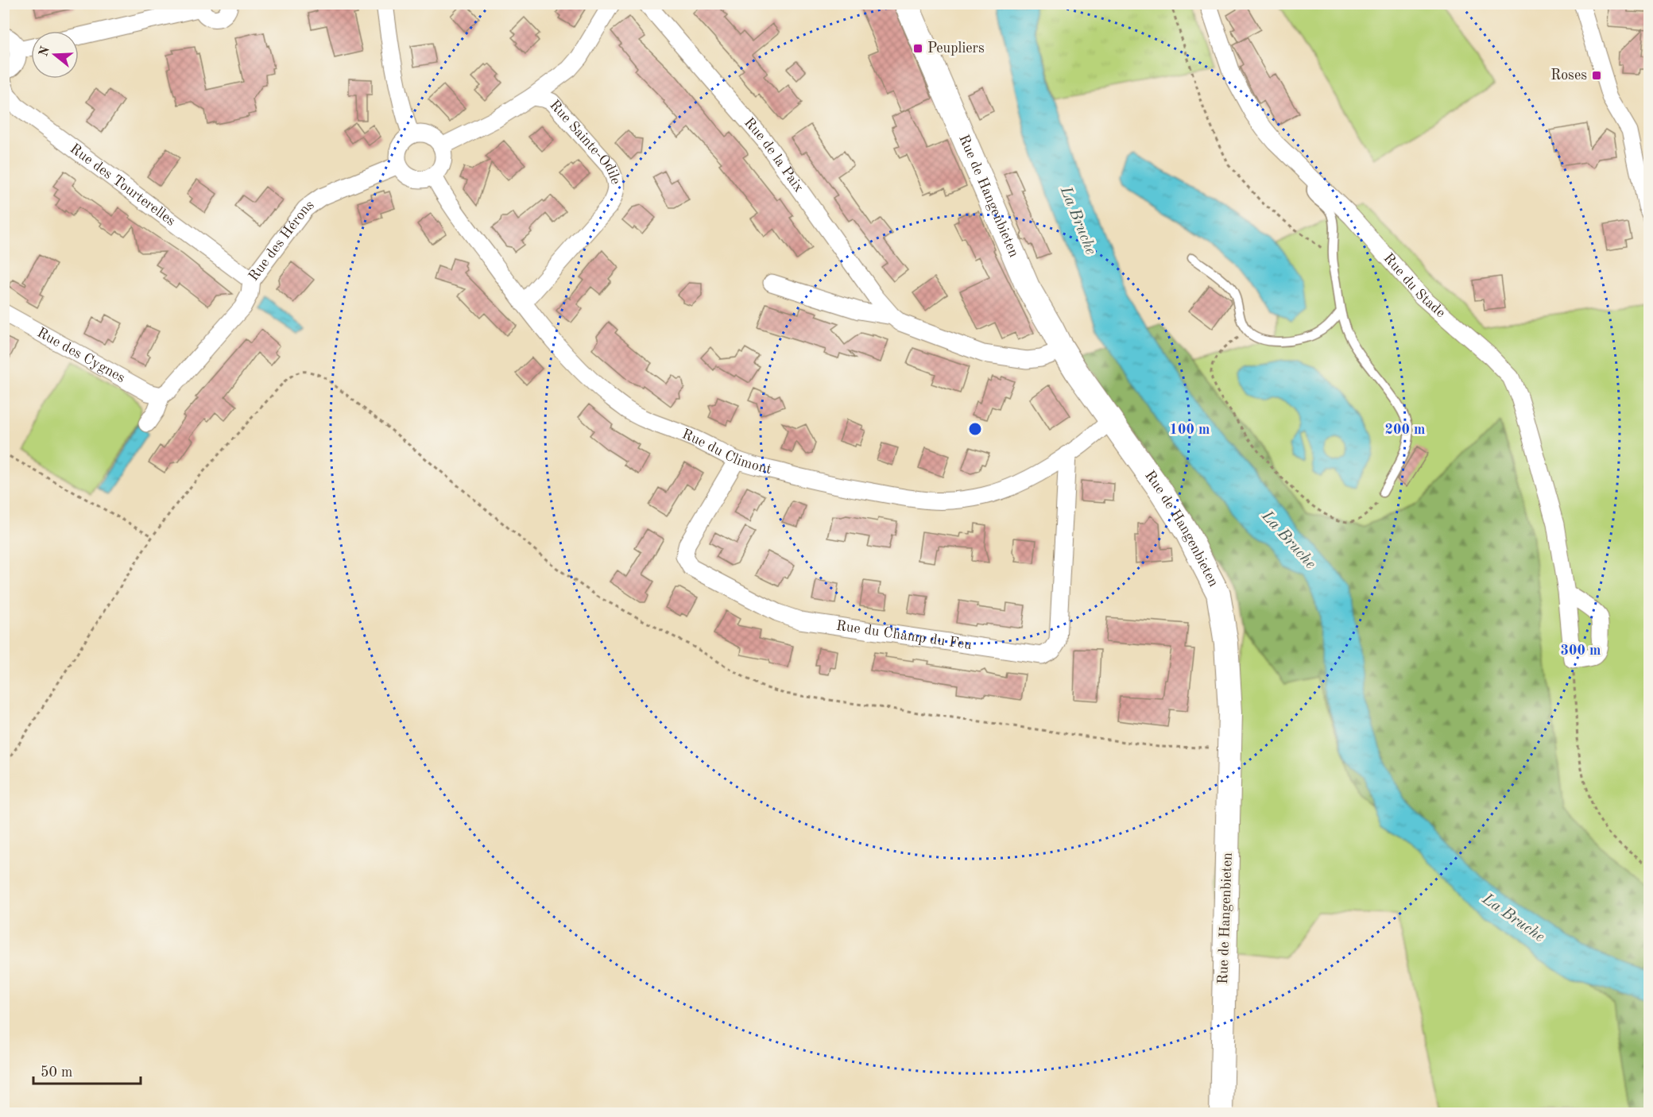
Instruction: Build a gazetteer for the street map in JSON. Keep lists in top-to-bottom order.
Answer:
{
  "streets": {
    "street": [
      "Rue Sainte-Odile",
      "Rue de la Paix",
      "Rue des Tourterelles",
      "Rue de Hangenbieten",
      "Rue des Hérons",
      "Rue du Stade",
      "Rue des Cygnes",
      "Rue du Climont",
      "Rue du Champ du Feu"
    ]
  },
  "crossings": [
    ["Rue Sainte-Odile", "Rue des Hérons"],
    ["Rue Sainte-Odile", "Rue du Climont"],
    ["Rue de la Paix", "Rue de Hangenbieten"],
    ["Rue des Tourterelles", "Rue des Hérons"],
    ["Rue de Hangenbieten", "Rue du Climont"],
    ["Rue des Hérons", "Rue des Cygnes"],
    ["Rue des Hérons", "Rue du Climont"],
    ["Rue du Climont", "Rue du Champ du Feu"]
  ],
  "water": ["La Bruche"],
  "places": {
    "transit": ["Peupliers", "Roses"]
  },
  "scale_bar": "50 m",
  "north": "left",
  "rings": ["100 m", "200 m", "300 m"]
}
